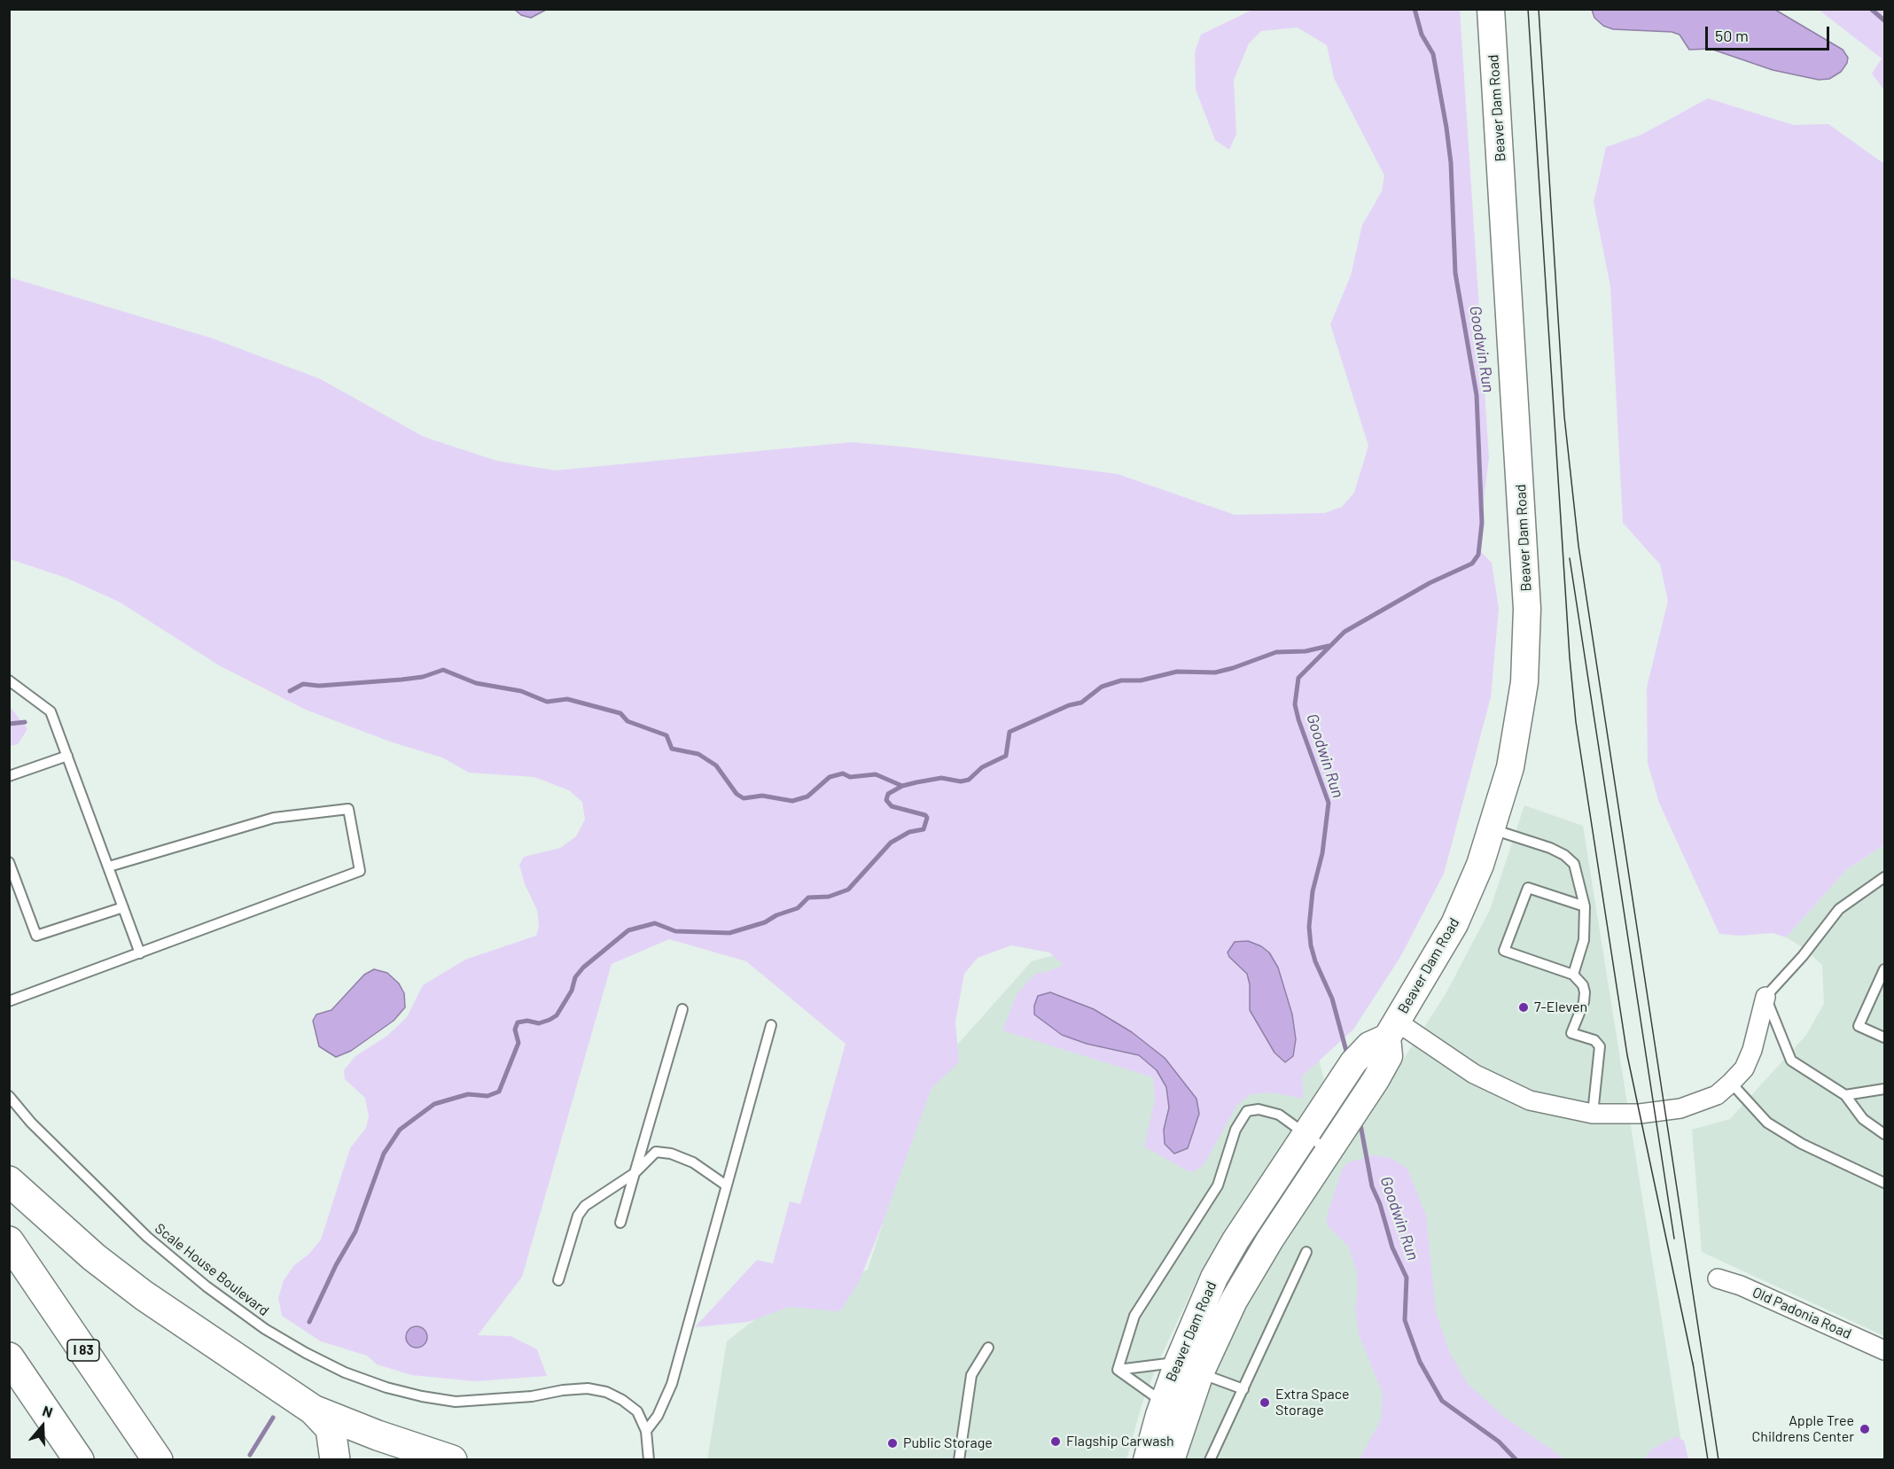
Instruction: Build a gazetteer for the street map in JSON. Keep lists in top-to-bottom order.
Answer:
{
  "streets": {
    "highway": ["I 83"],
    "main road": ["Beaver Dam Road"],
    "street": ["Old Padonia Road"],
    "lane": ["Scale House Boulevard"]
  },
  "water": ["Goodwin Run"],
  "places": [
    "7-Eleven",
    "Extra Space Storage",
    "Apple Tree Childrens Center",
    "Flagship Carwash",
    "Public Storage"
  ],
  "scale_bar": "50 m",
  "north": "top"
}
